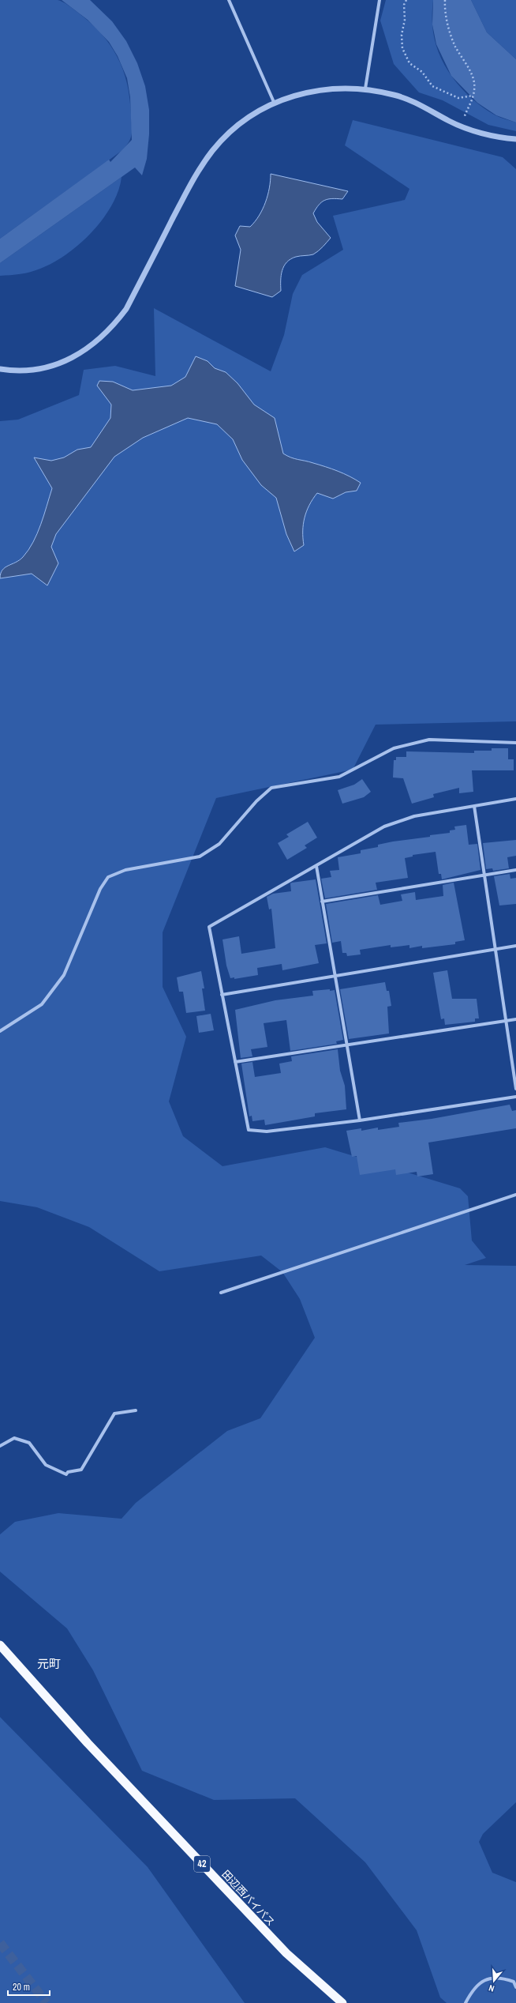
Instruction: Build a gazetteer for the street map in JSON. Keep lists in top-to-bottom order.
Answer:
{
  "streets": {
    "highway": ["42", "田辺西バイパス"]
  },
  "districts": ["元町"],
  "scale_bar": "20 m",
  "north": "bottom"
}
